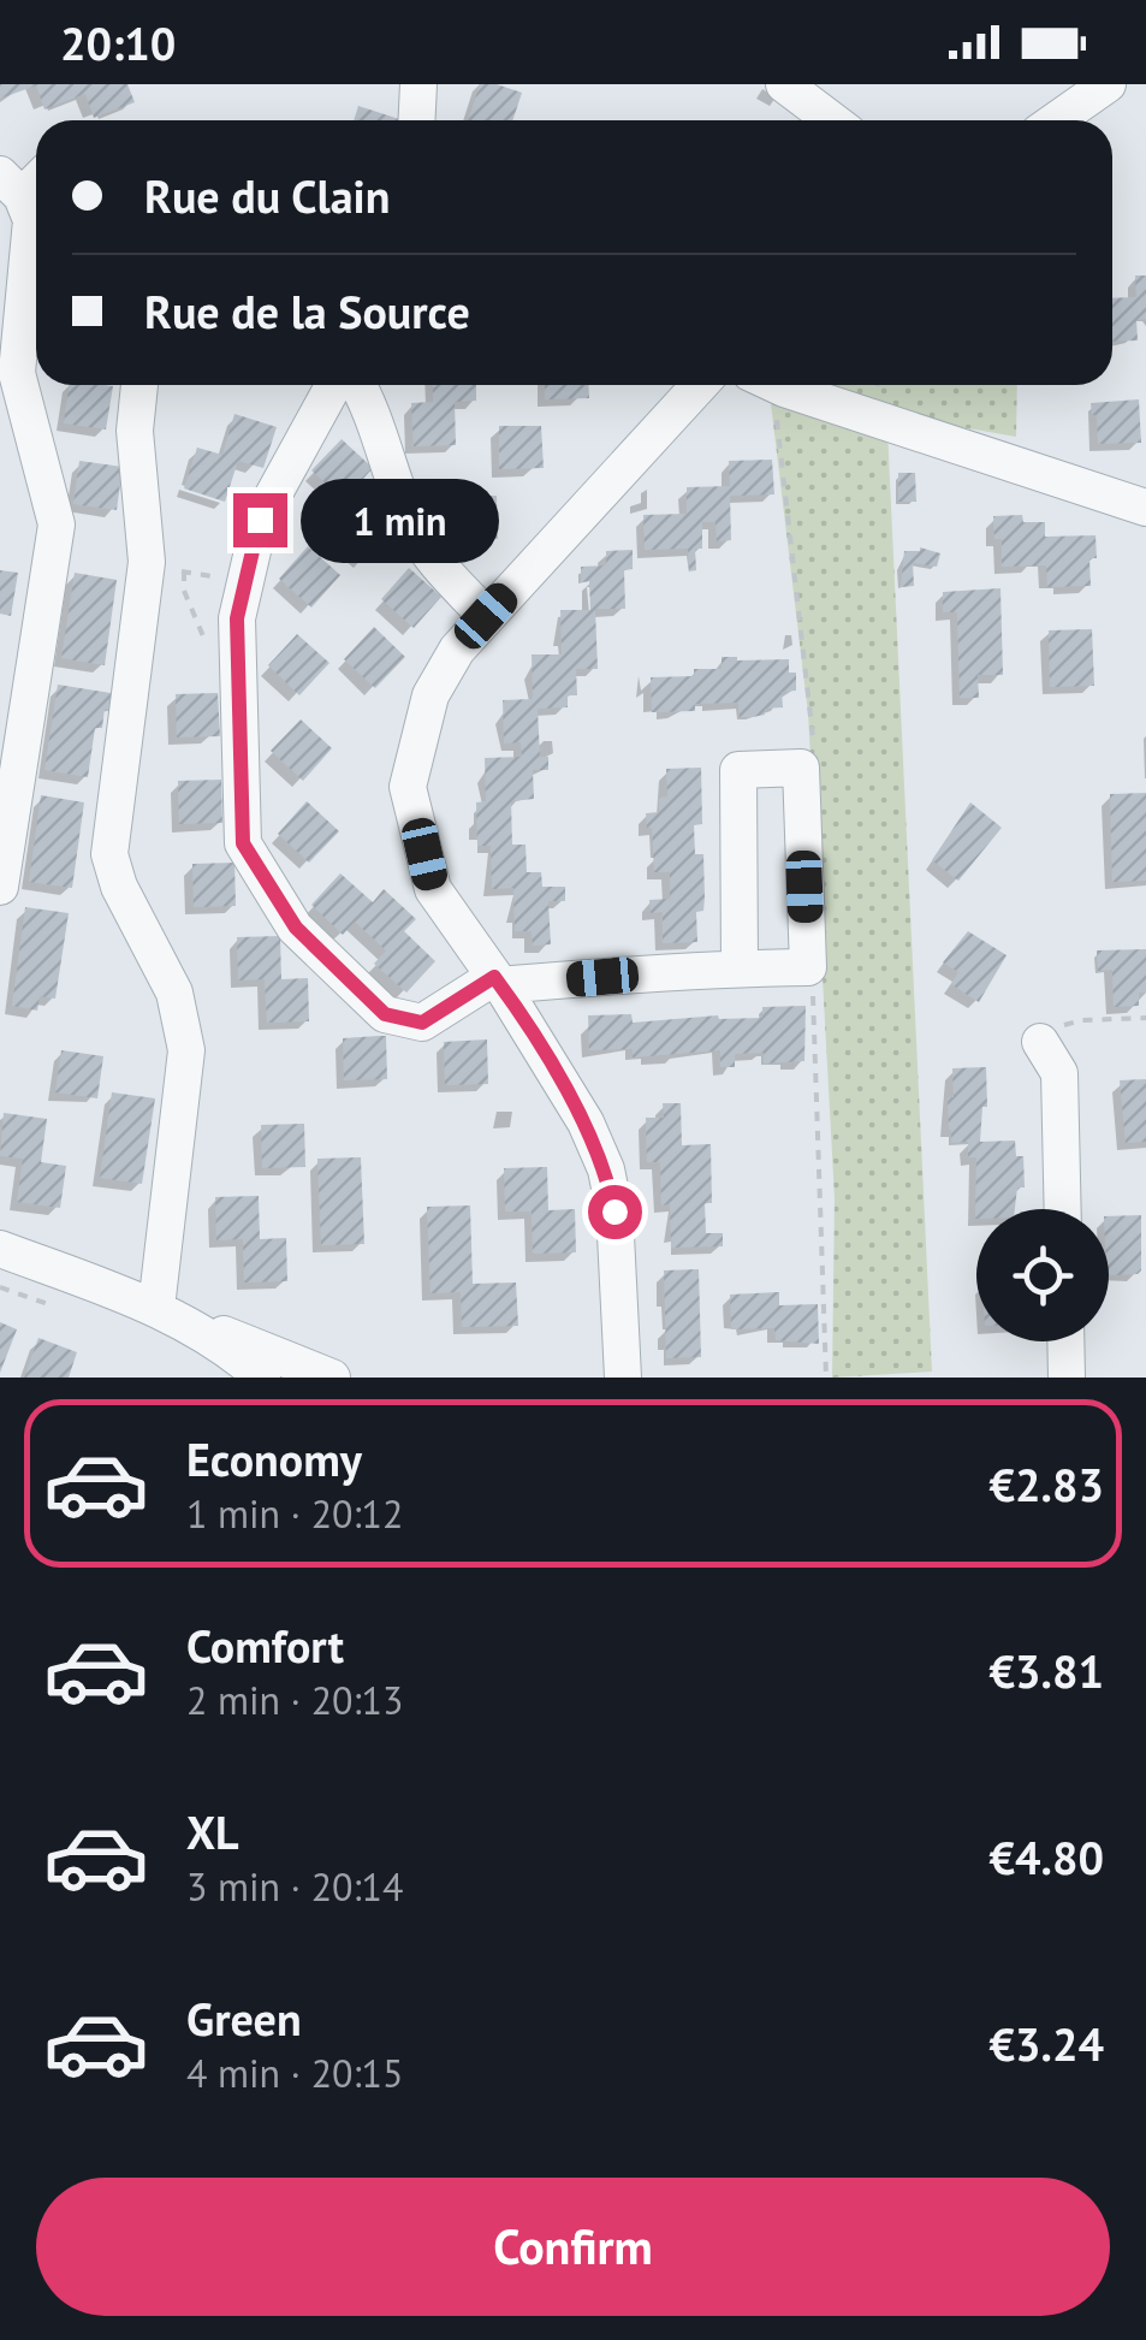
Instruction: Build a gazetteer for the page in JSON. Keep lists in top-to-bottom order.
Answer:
{
  "page": {
    "status": "20:10",
    "banner": ["Rue du Clain", "Rue de la Source"],
    "bubble": "1 min",
    "list": [
      {
        "name": "Economy",
        "note": "1 min · 20:12",
        "value": "€2.83"
      },
      {
        "name": "Comfort",
        "note": "2 min · 20:13",
        "value": "€3.81"
      },
      {
        "name": "XL",
        "note": "3 min · 20:14",
        "value": "€4.80"
      },
      {
        "name": "Green",
        "note": "4 min · 20:15",
        "value": "€3.24"
      }
    ],
    "buttons": "Confirm"
  }
}
